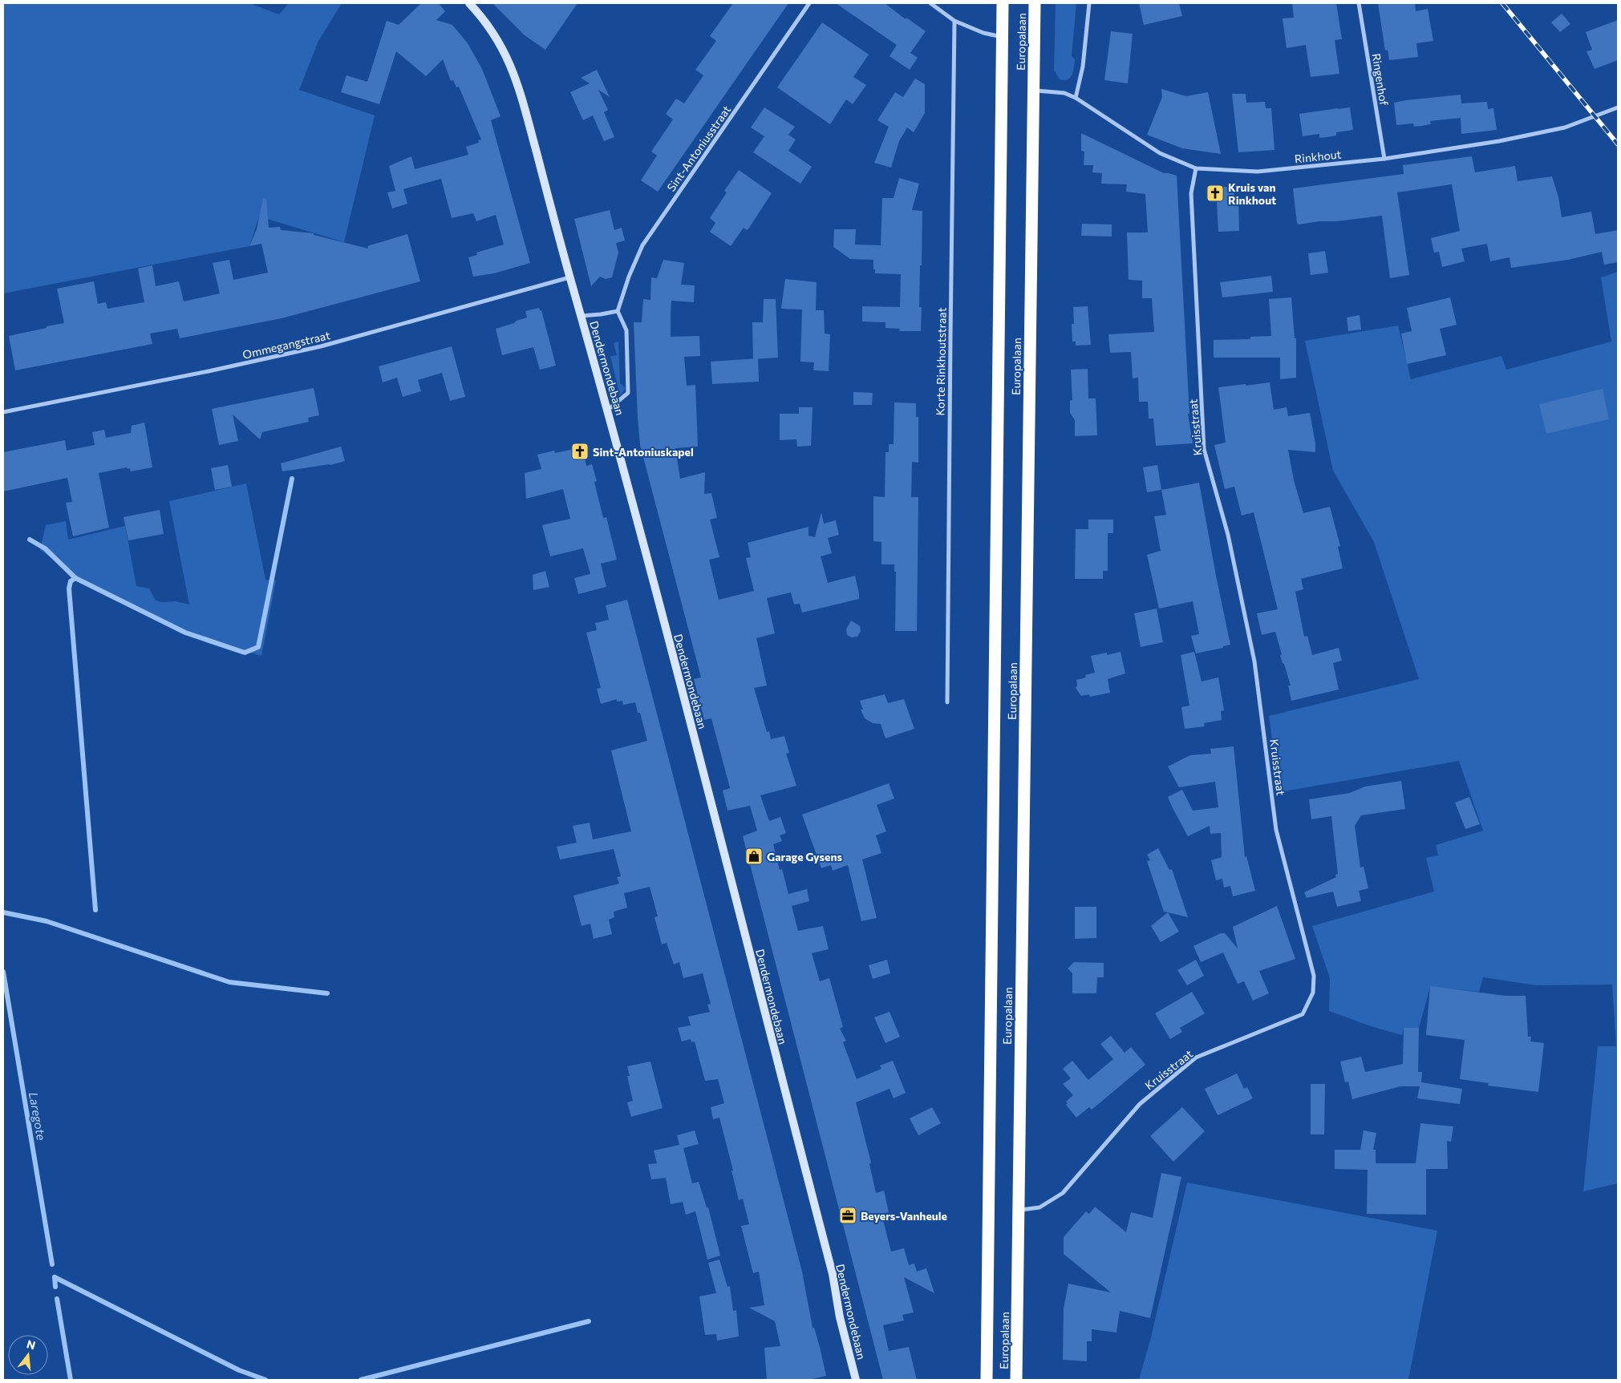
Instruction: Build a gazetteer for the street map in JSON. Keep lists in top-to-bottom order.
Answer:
{
  "streets": {
    "highway": ["Europalaan"],
    "street": [
      "Ringenhof",
      "Sint-Antoniusstraat",
      "Rinkhout",
      "Ommegangstraat",
      "Korte Rinkhoutstraat",
      "Dendermondebaan",
      "Kruisstraat"
    ]
  },
  "crossings": [
    ["Europalaan", "Rinkhout"],
    ["Europalaan", "Kruisstraat"],
    ["Ringenhof", "Rinkhout"],
    ["Rinkhout", "Kruisstraat"],
    ["Ommegangstraat", "Dendermondebaan"]
  ],
  "water": ["Laregote"],
  "places": {
    "church": ["Kruis van Rinkhout", "Sint-Antoniuskapel"],
    "shop": ["Garage Gysens"],
    "office": ["Beyers-Vanheule"]
  },
  "north": "top"
}
